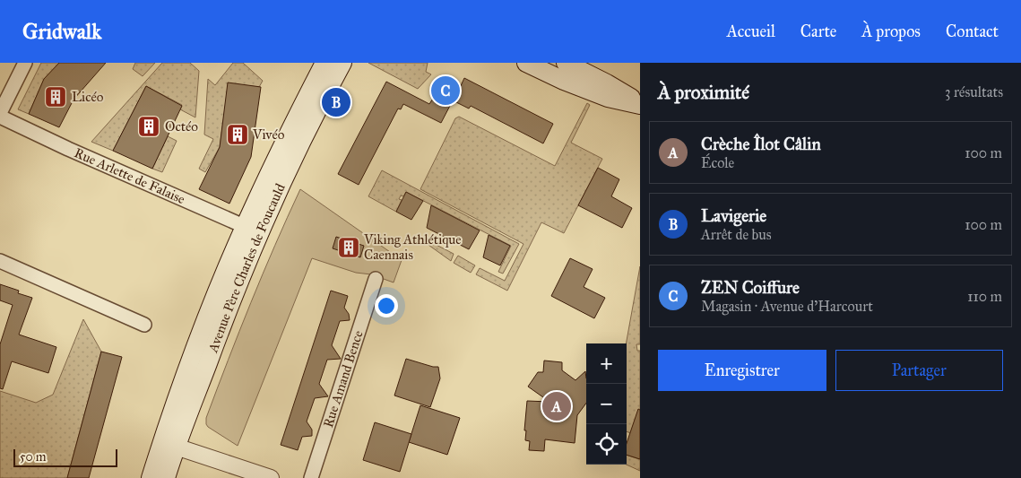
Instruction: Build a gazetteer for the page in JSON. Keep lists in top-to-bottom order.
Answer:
{
  "streets": {
    "main road": ["Avenue Père Charles de Foucauld"],
    "street": ["Rue Arlette de Falaise", "Rue Amand Bence"]
  },
  "crossings": [
    ["Rue Arlette de Falaise", "Avenue Père Charles de Foucauld"]
  ],
  "places": {
    "building": [
      "Licéo",
      "Octéo",
      "Vivéo",
      "Viking Athlétique Caennais"
    ]
  },
  "scale_bar": "50 m",
  "page": {
    "header": "Gridwalk",
    "nav": [
      "Accueil",
      "Carte",
      "À propos",
      "Contact"
    ],
    "heading": ["À proximité", "3 résultats"],
    "pins": ["C", "B", "A"],
    "list": [
      {
        "mark": "A",
        "name": "Crèche Îlot Câlin",
        "note": "École",
        "value": "100 m"
      },
      {
        "mark": "B",
        "name": "Lavigerie",
        "note": "Arrêt de bus",
        "value": "100 m"
      },
      {
        "mark": "C",
        "name": "ZEN Coiffure",
        "note": "Magasin · Avenue d'Harcourt",
        "value": "110 m"
      }
    ],
    "buttons": ["Enregistrer", "Partager"],
    "map_buttons": ["+", "−"],
    "scale": "50 m"
  }
}
